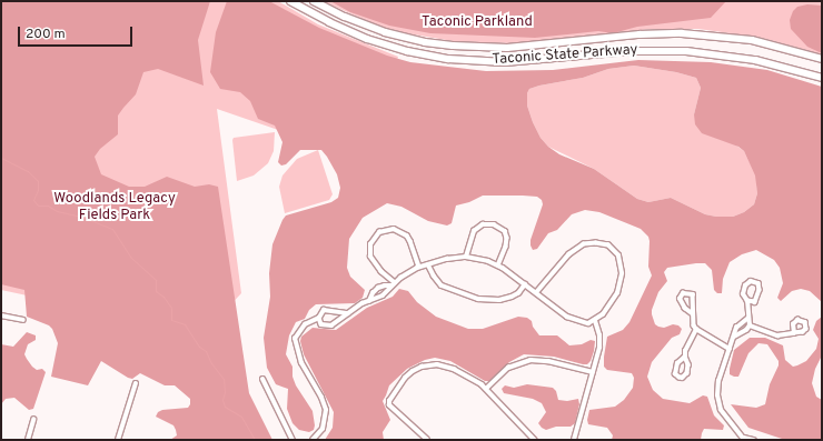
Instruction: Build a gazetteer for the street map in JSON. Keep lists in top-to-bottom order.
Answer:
{
  "streets": {
    "highway": ["Taconic State Parkway"]
  },
  "parks": ["Taconic Parkland", "Woodlands Legacy Fields Park"],
  "scale_bar": "200 m"
}
